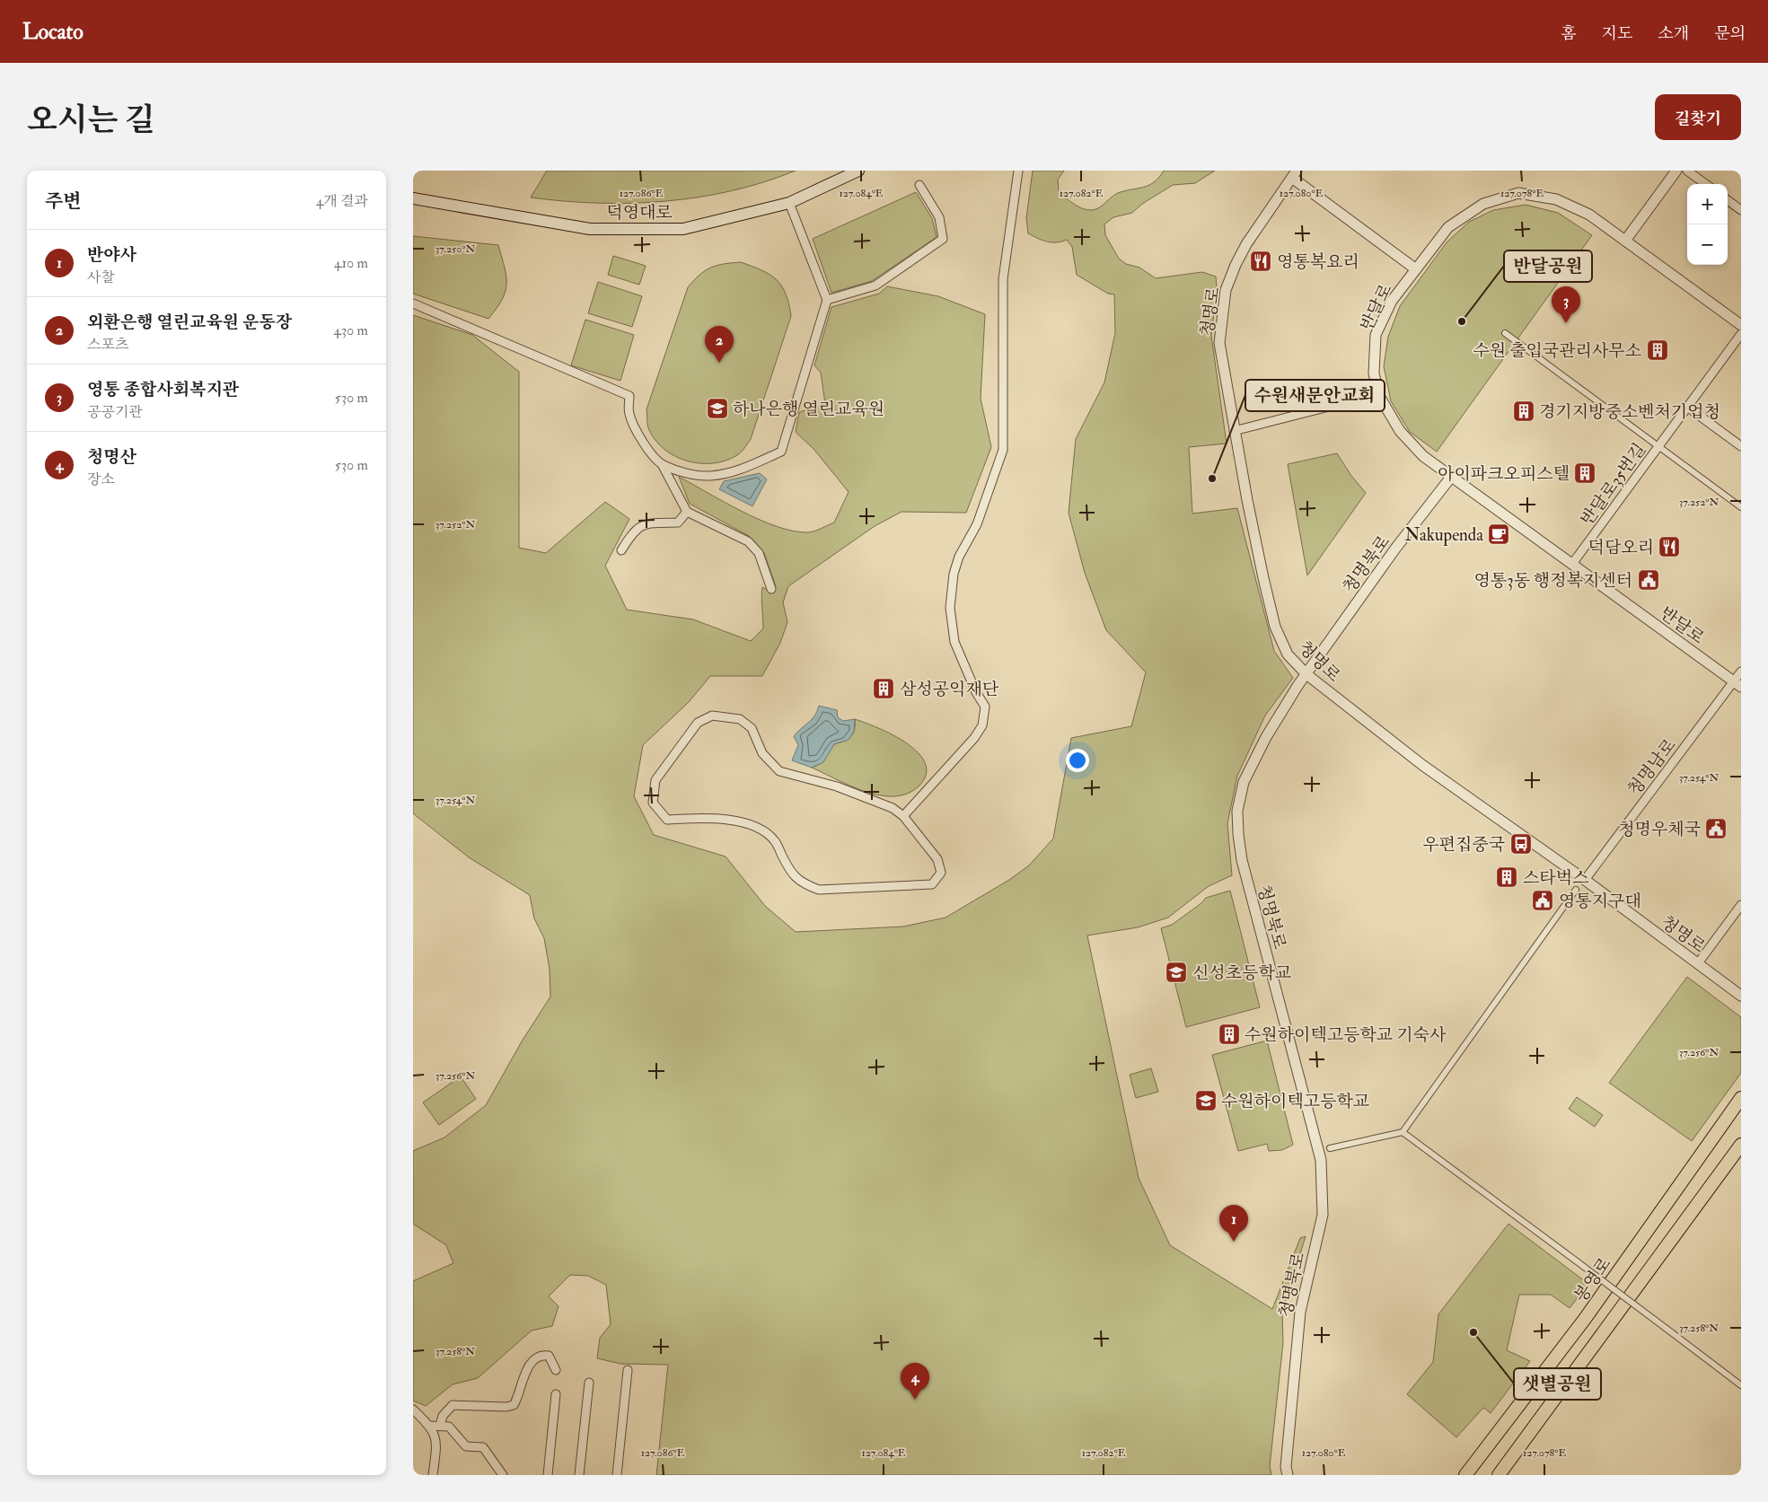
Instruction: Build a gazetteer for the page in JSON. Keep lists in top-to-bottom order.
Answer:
{
  "streets": {
    "main road": ["덕영대로", "봉영로"],
    "street": [
      "반달로",
      "청명로",
      "반달로35번길",
      "청명북로",
      "청명남로"
    ]
  },
  "crossings": [
    ["반달로", "반달로35번길"],
    ["반달로", "청명북로"],
    ["반달로", "청명남로"],
    ["청명로", "청명북로"],
    ["청명로", "청명남로"]
  ],
  "places": {
    "restaurant": ["영통복요리", "덕담오리"],
    "other": ["반달공원", "수원새문안교회", "샛별공원"],
    "building": [
      "수원 출입국관리사무소",
      "경기지방중소벤처기업청",
      "아이파크오피스텔",
      "삼성공익재단",
      "스타벅스",
      "수원하이텍고등학교 기숙사"
    ],
    "school or university": ["하나은행 열린교육원", "신성초등학교", "수원하이텍고등학교"],
    "cafe": ["Nakupenda"],
    "public building": ["영통3동 행정복지센터", "청명우체국", "영통지구대"],
    "bus stop": ["우편집중국"]
  },
  "page": {
    "header": "Locato",
    "nav": [
      "홈",
      "지도",
      "소개",
      "문의"
    ],
    "title": "오시는 길",
    "buttons": "길찾기",
    "heading": ["주변", "4개 결과"],
    "map_buttons": ["+", "−"],
    "list": [
      {
        "mark": "1",
        "name": "반야사",
        "note": "사찰",
        "value": "410 m"
      },
      {
        "mark": "2",
        "name": "외환은행 열린교육원 운동장",
        "note": "스포츠",
        "value": "430 m"
      },
      {
        "mark": "3",
        "name": "영통 종합사회복지관",
        "note": "공공기관",
        "value": "530 m"
      },
      {
        "mark": "4",
        "name": "청명산",
        "note": "장소",
        "value": "530 m"
      }
    ],
    "pins": [
      "3",
      "2",
      "1",
      "4"
    ]
  },
  "coordinates": [
    "127.086°E",
    "127.084°E",
    "127.082°E",
    "127.080°E",
    "127.078°E",
    "37.250°N",
    "37.252°N",
    "37.254°N",
    "37.256°N",
    "37.258°N"
  ]
}
